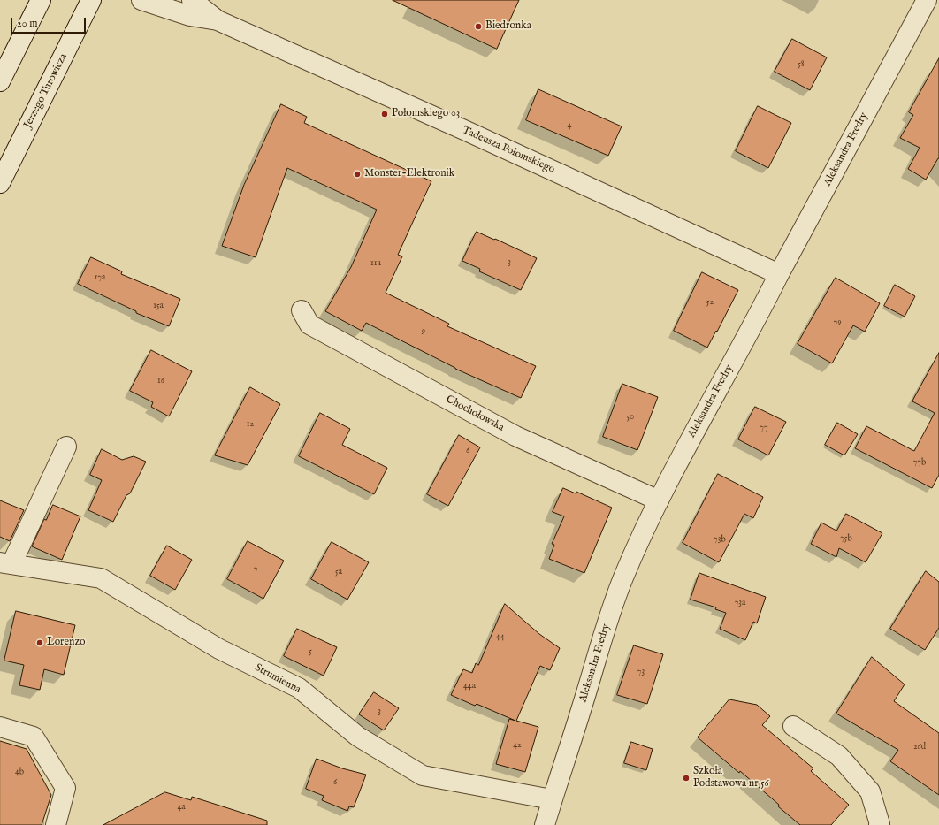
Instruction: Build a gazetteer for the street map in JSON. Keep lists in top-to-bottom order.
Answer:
{
  "streets": {
    "street": [
      "Jerzego Turowicza",
      "Aleksandra Fredry",
      "Tadeusza Połomskiego",
      "Chochołowska",
      "Strumienna"
    ]
  },
  "crossings": [
    ["Aleksandra Fredry", "Tadeusza Połomskiego"],
    ["Aleksandra Fredry", "Chochołowska"],
    ["Aleksandra Fredry", "Strumienna"]
  ],
  "places": [
    "Biedronka",
    "Połomskiego 03",
    "Monster-Elektronik",
    "Lorenzo",
    "Szkoła Podstawowa nr 56"
  ],
  "house_numbers": [
    "58",
    "4",
    "3",
    "11a",
    "17a",
    "52",
    "15a",
    "79",
    "9",
    "16",
    "50",
    "12",
    "77",
    "6",
    "77b",
    "75b",
    "73b",
    "7",
    "5a",
    "73a",
    "44",
    "5",
    "73",
    "44a",
    "3",
    "42",
    "26d",
    "4b",
    "6",
    "4a"
  ],
  "scale_bar": "20 m"
}
